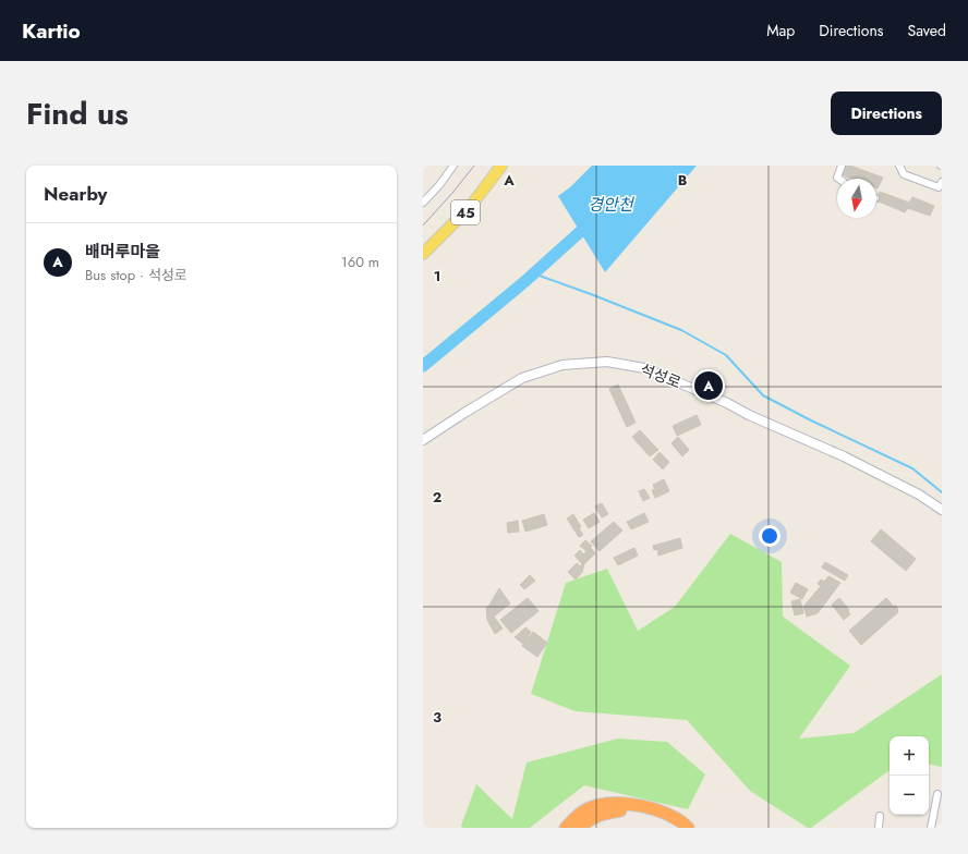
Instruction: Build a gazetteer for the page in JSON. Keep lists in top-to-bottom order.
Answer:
{
  "streets": {
    "main road": ["45"],
    "street": ["석성로"]
  },
  "water": ["경안천"],
  "north": "bottom",
  "page": {
    "header": "Kartio",
    "nav": ["Map", "Directions", "Saved"],
    "title": "Find us",
    "buttons": "Directions",
    "heading": "Nearby",
    "list": [
      {
        "mark": "A",
        "name": "배머루마을",
        "note": "Bus stop · 석성로",
        "value": "160 m"
      }
    ],
    "pins": "A",
    "map_buttons": ["+", "−"]
  },
  "grid": {
    "columns": ["A", "B"],
    "rows": ["1", "2", "3"]
  }
}
